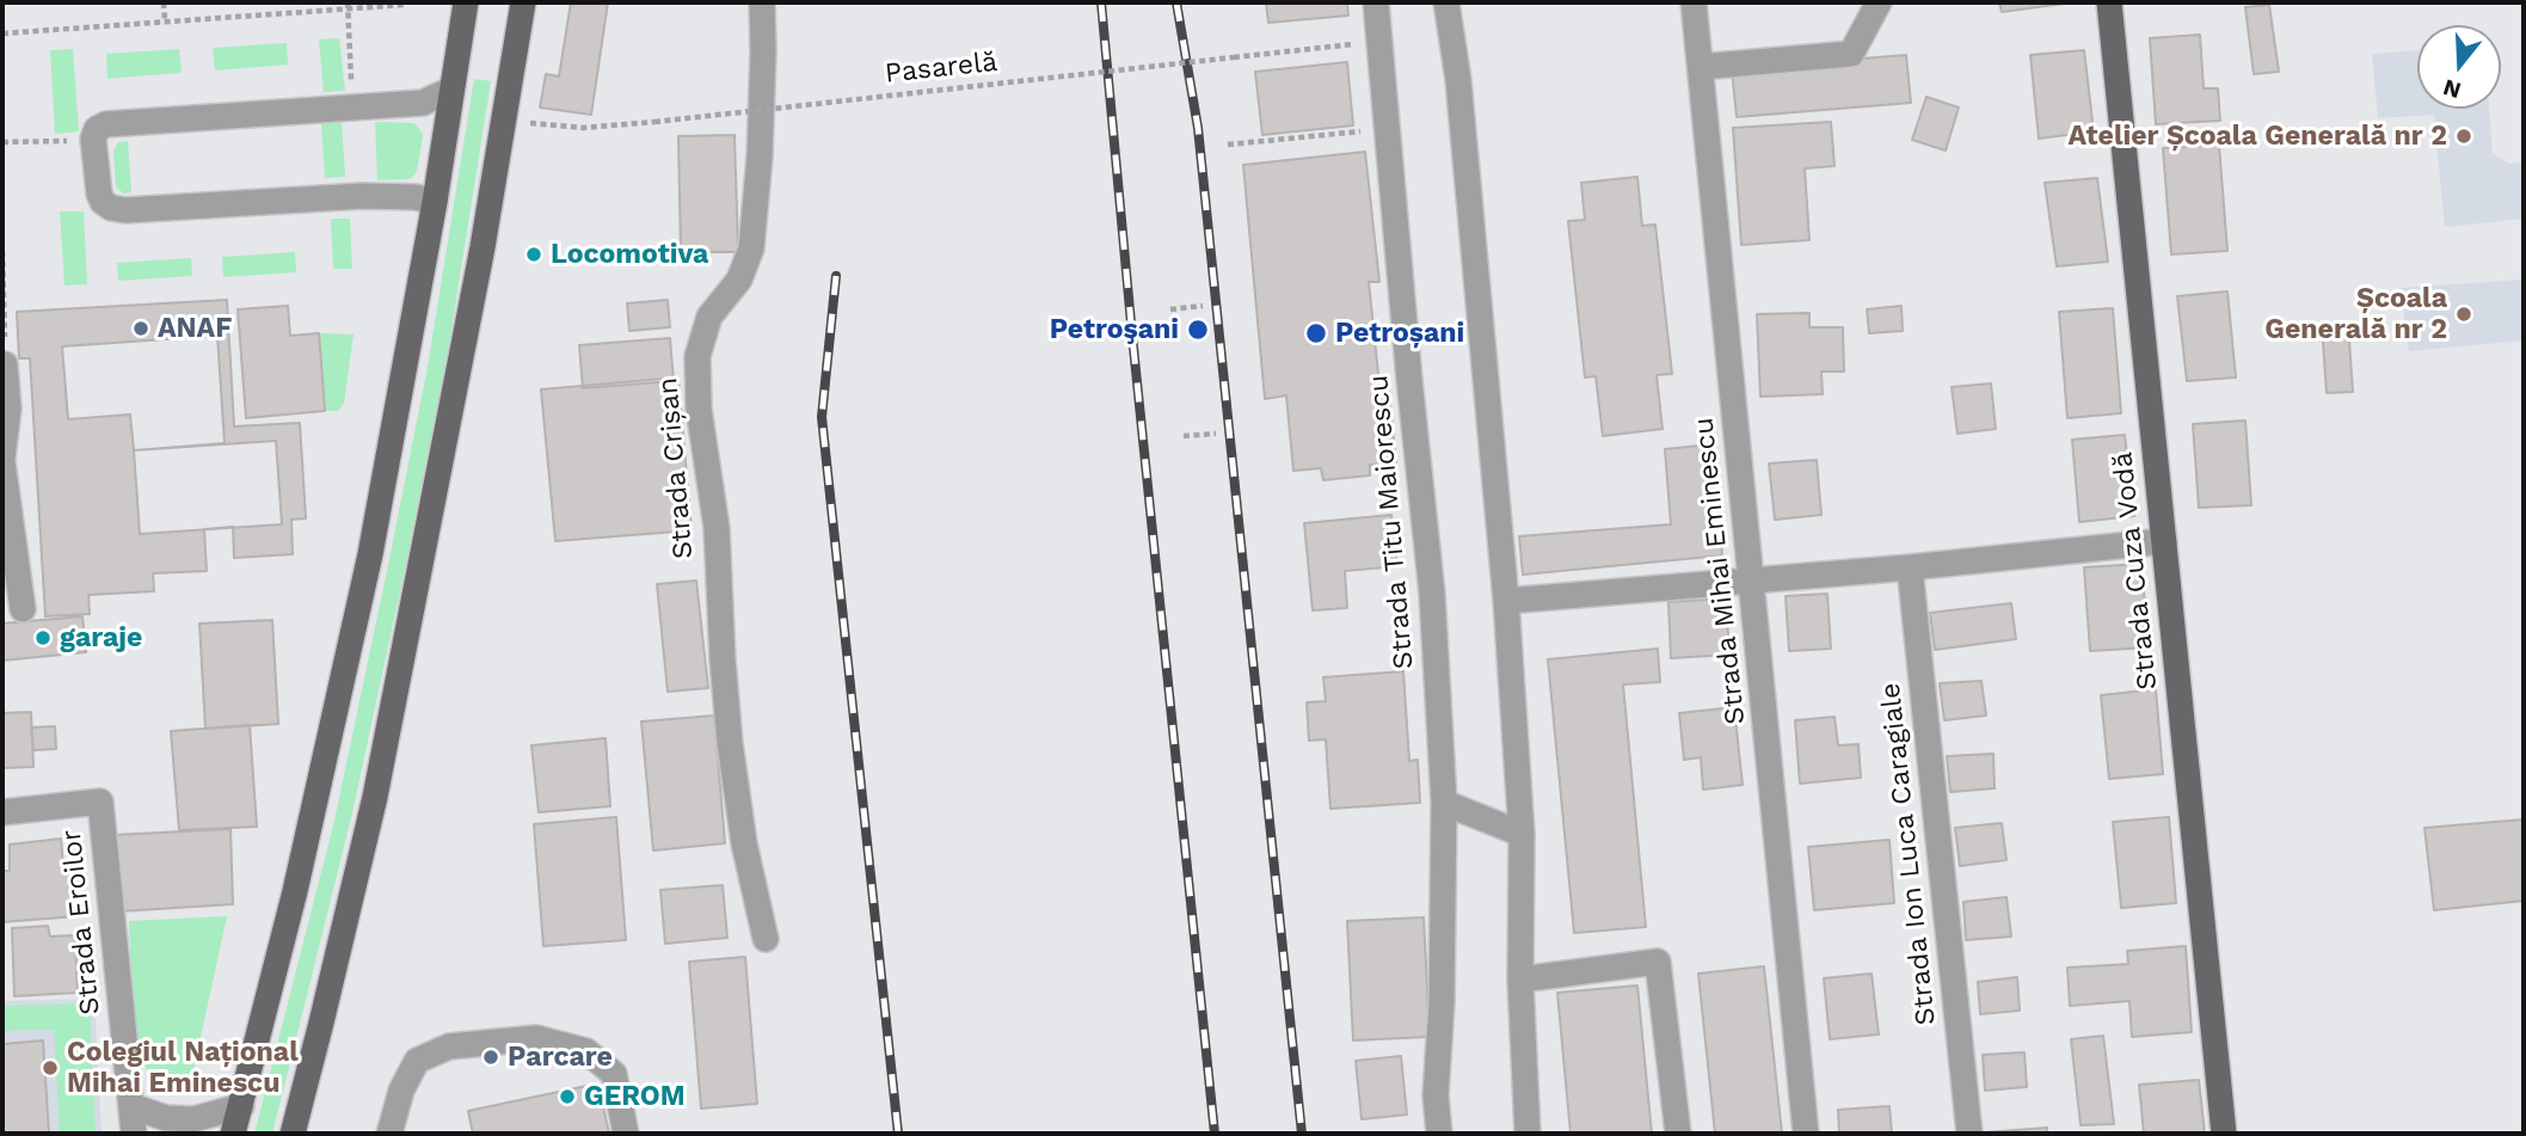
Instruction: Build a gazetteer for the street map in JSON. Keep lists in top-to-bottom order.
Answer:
{
  "streets": {
    "main road": ["Strada Cuza Vodă"],
    "street": [
      "Strada Crișan",
      "Strada Titu Maiorescu",
      "Strada Mihai Eminescu",
      "Strada Ion Luca Caragiale",
      "Strada Eroilor"
    ],
    "path": ["Pasarelă"]
  },
  "crossings": [
    ["Pasarelă", "Strada Titu Maiorescu"]
  ],
  "places": [
    "Atelier Școala Generală nr 2",
    "Locomotiva",
    "Școala Generală nr 2",
    "ANAF",
    "Petroşani",
    "Petroșani",
    "garaje",
    "Parcare",
    "Colegiul Național Mihai Eminescu",
    "GEROM"
  ],
  "north": "bottom"
}
